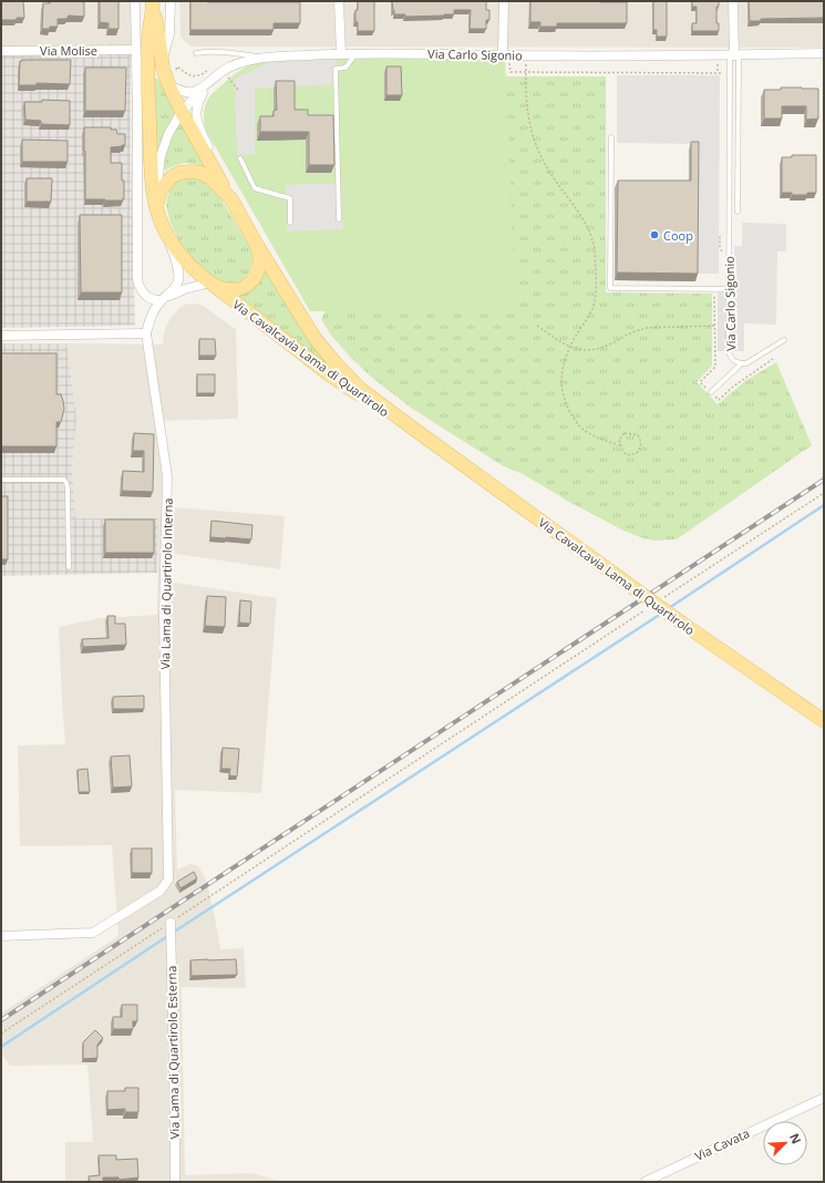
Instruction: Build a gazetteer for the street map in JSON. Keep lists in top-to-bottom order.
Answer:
{
  "streets": {
    "main road": ["Via Cavalcavia Lama di Quartirolo"],
    "street": [
      "Via Molise",
      "Via Carlo Sigonio",
      "Via Lama di Quartirolo Interna",
      "Via Lama di Quartirolo Esterna",
      "Via Cavata"
    ]
  },
  "crossings": [
    ["Via Cavalcavia Lama di Quartirolo", "Via Lama di Quartirolo Interna"]
  ],
  "places": ["Coop"],
  "north": "top right"
}
